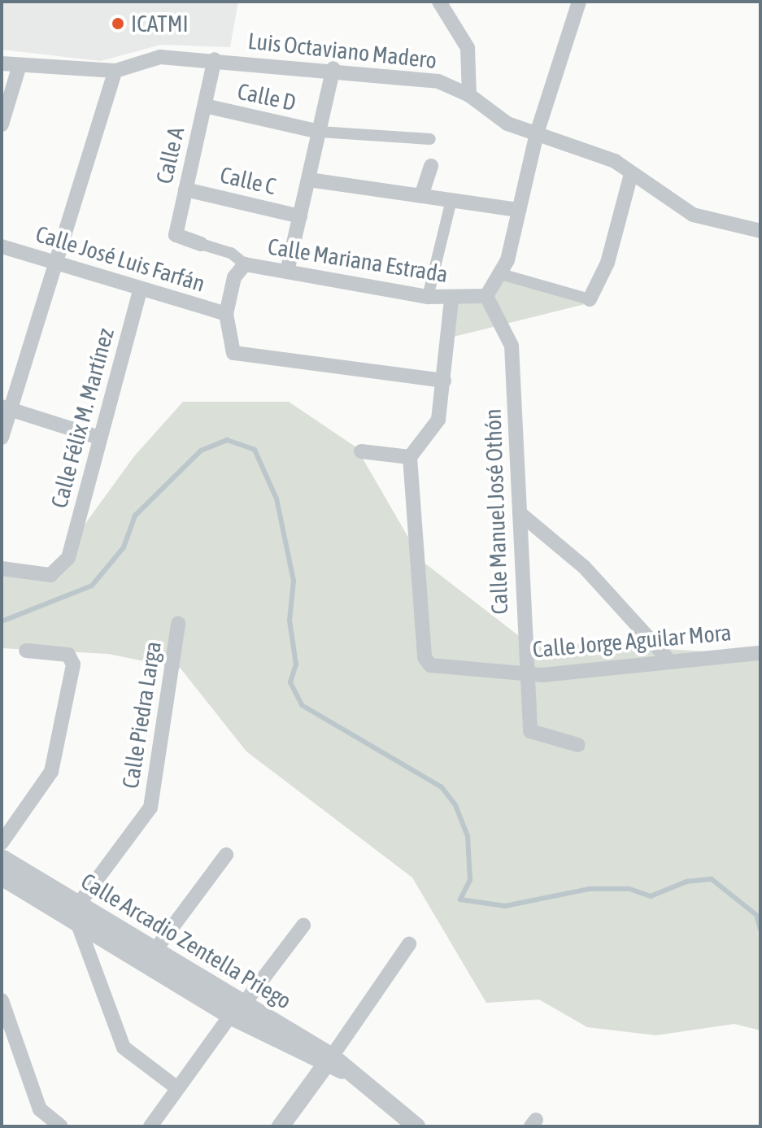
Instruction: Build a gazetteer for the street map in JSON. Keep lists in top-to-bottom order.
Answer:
{
  "streets": {
    "street": [
      "Luis Octaviano Madero",
      "Calle D",
      "Calle A",
      "Calle C",
      "Calle José Luis Farfán",
      "Calle Mariana Estrada",
      "Calle Félix M. Martínez",
      "Calle Manuel José Othón",
      "Calle Jorge Aguilar Mora",
      "Calle Piedra Larga",
      "Calle Arcadio Zentella Priego"
    ]
  },
  "crossings": [
    ["Luis Octaviano Madero", "Calle A"],
    ["Calle D", "Calle A"],
    ["Calle A", "Calle C"],
    ["Calle José Luis Farfán", "Calle Félix M. Martínez"],
    ["Calle Mariana Estrada", "Calle Manuel José Othón"],
    ["Calle Manuel José Othón", "Calle Jorge Aguilar Mora"],
    ["Calle Piedra Larga", "Calle Arcadio Zentella Priego"]
  ],
  "places": ["ICATMI"]
}
